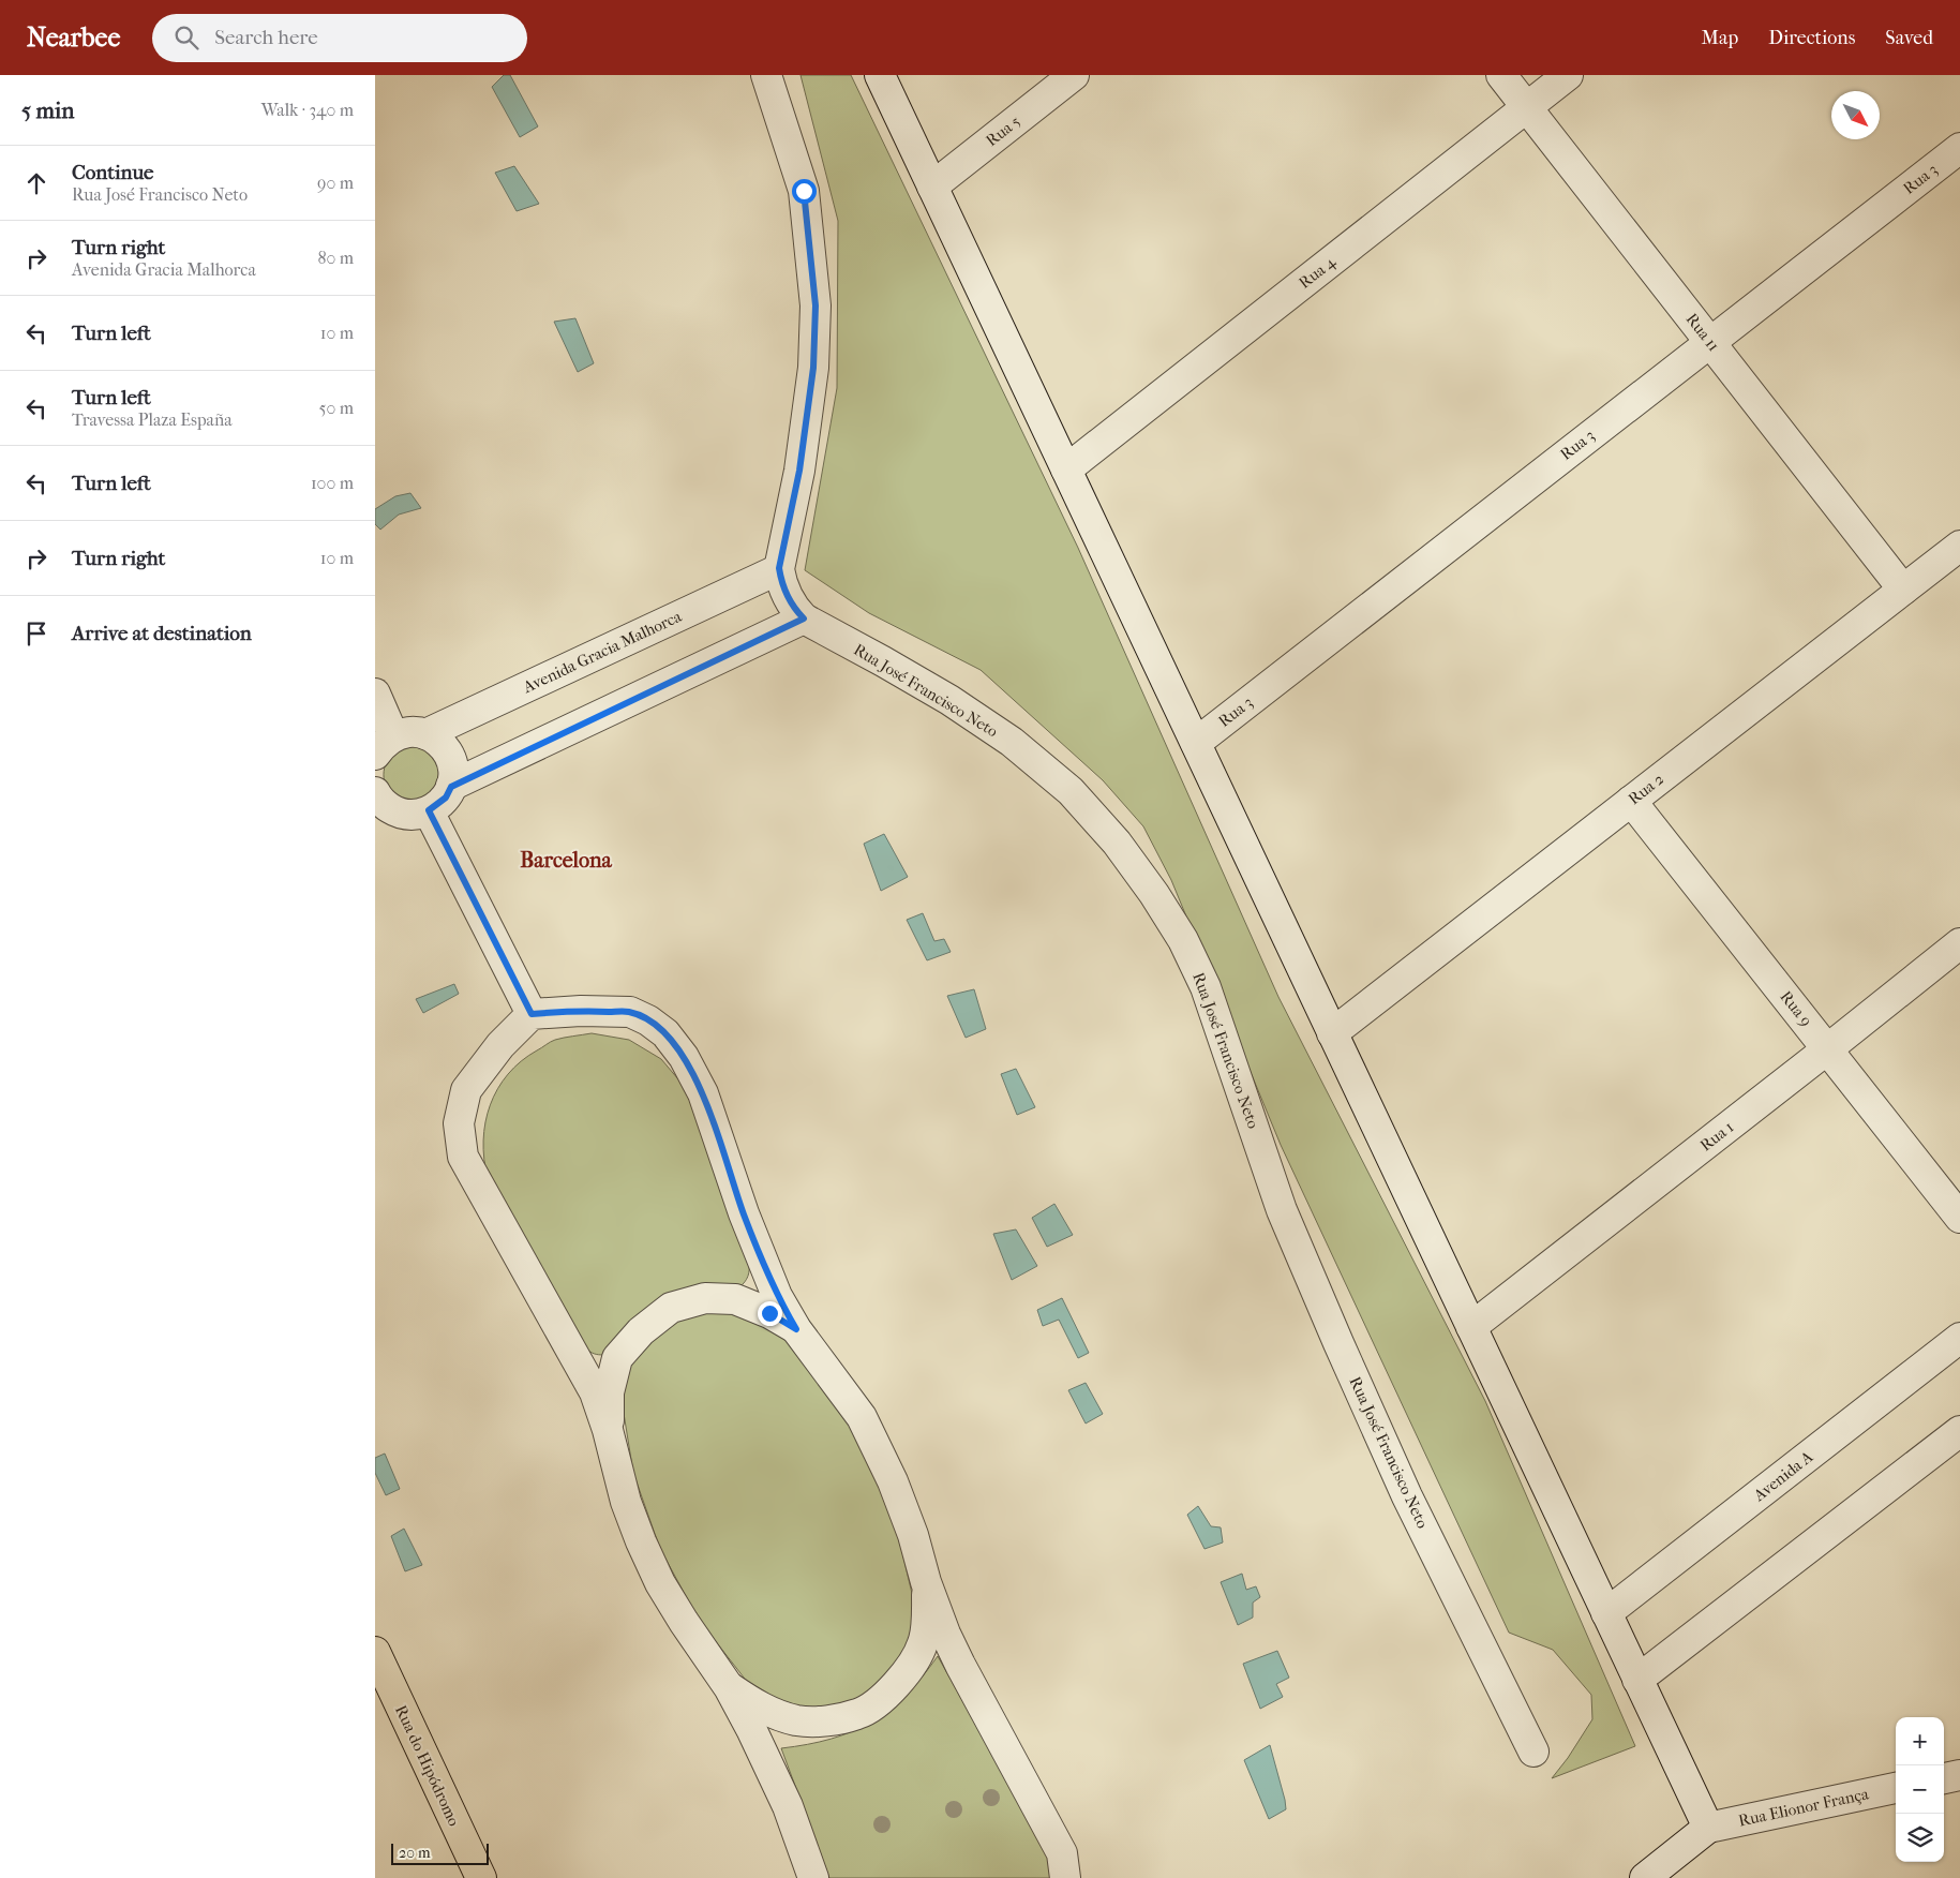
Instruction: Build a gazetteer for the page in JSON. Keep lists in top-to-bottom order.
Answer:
{
  "streets": {
    "main road": ["Rua do Hipódromo"],
    "street": [
      "Rua 5",
      "Rua 3",
      "Rua 4",
      "Rua 11",
      "Avenida Gracia Malhorca",
      "Rua José Francisco Neto",
      "Rua 2",
      "Rua 9",
      "Rua 1",
      "Avenida A",
      "Rua Elionor França"
    ]
  },
  "crossings": [
    ["Rua 3", "Rua 11"],
    ["Rua 4", "Rua 11"],
    ["Rua 11", "Rua 2"],
    ["Avenida Gracia Malhorca", "Rua José Francisco Neto"],
    ["Rua 2", "Rua 9"],
    ["Rua 9", "Rua 1"]
  ],
  "districts": ["Barcelona"],
  "scale_bar": "20 m",
  "north": "bottom right",
  "page": {
    "header": "Nearbee",
    "search": "Search here",
    "nav": ["Map", "Directions", "Saved"],
    "heading": ["5 min", "Walk · 340 m"],
    "list": [
      ["Continue", "Rua José Francisco Neto", "90 m"],
      ["Turn right", "Avenida Gracia Malhorca", "80 m"],
      ["Turn left", "10 m"],
      ["Turn left", "Travessa Plaza España", "50 m"],
      ["Turn left", "100 m"],
      ["Turn right", "10 m"],
      "Arrive at destination"
    ],
    "map_buttons": ["+", "−"],
    "scale": "20 m"
  }
}
